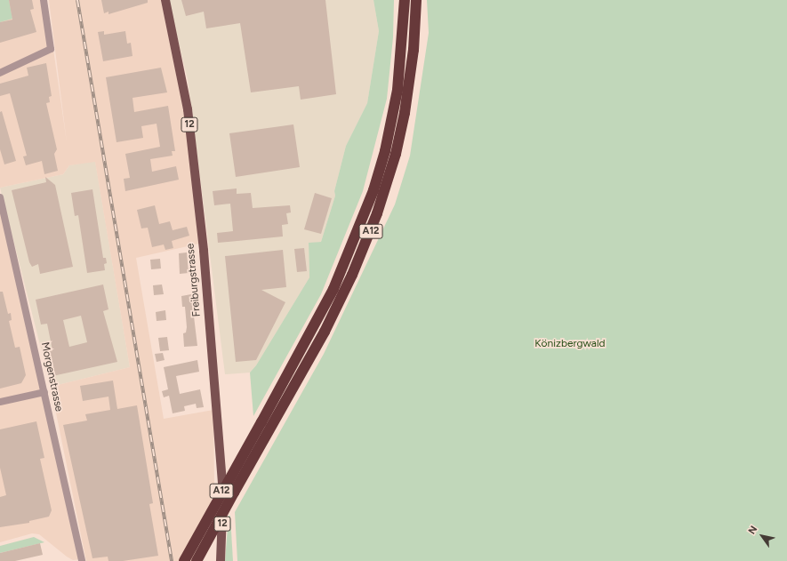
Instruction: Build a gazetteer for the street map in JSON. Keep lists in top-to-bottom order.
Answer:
{
  "streets": {
    "highway": ["A12"],
    "main road": ["12", "Freiburgstrasse"],
    "street": ["Morgenstrasse"]
  },
  "parks": ["Könizbergwald"],
  "north": "top left"
}
